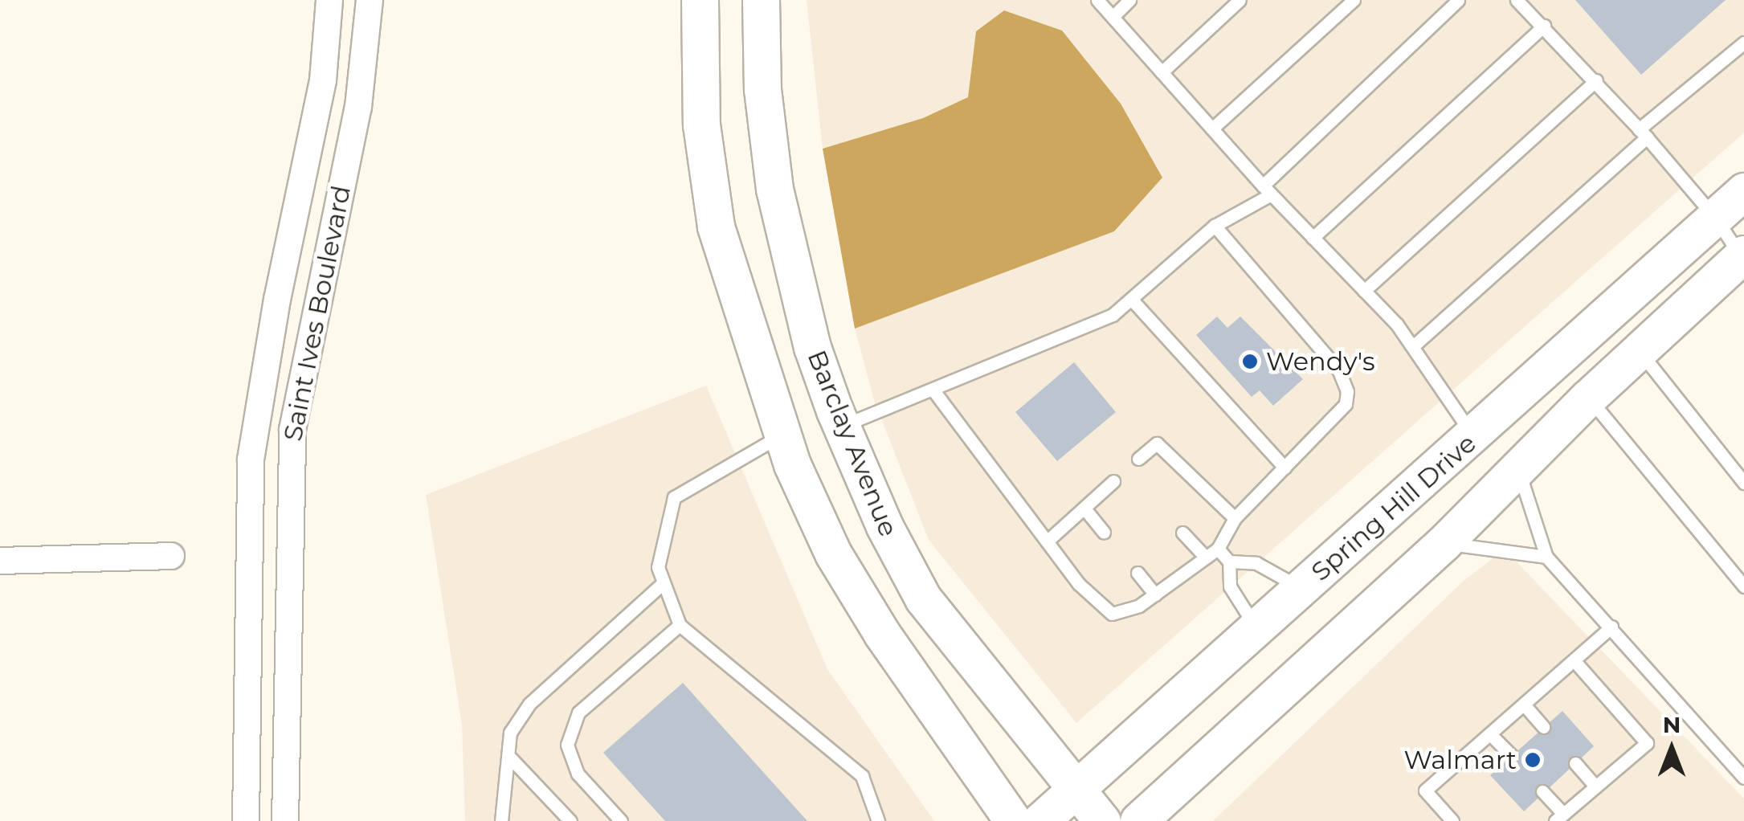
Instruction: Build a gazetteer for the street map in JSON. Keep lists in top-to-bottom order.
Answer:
{
  "streets": {
    "main road": ["Barclay Avenue", "Spring Hill Drive"],
    "street": ["Saint Ives Boulevard"]
  },
  "crossings": [
    ["Barclay Avenue", "Spring Hill Drive"]
  ],
  "places": ["Wendy's", "Walmart"],
  "north": "top"
}
